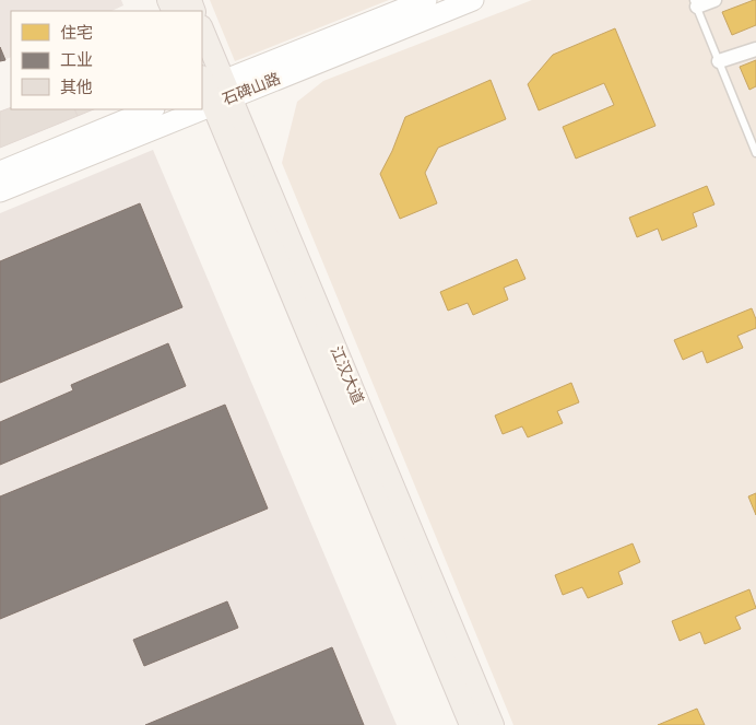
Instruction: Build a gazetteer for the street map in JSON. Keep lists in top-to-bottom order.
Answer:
{
  "streets": {
    "main road": ["江汉大道"],
    "street": ["石碑山路"]
  },
  "crossings": [
    ["石碑山路", "江汉大道"]
  ],
  "legend": ["住宅", "工业", "其他"]
}
